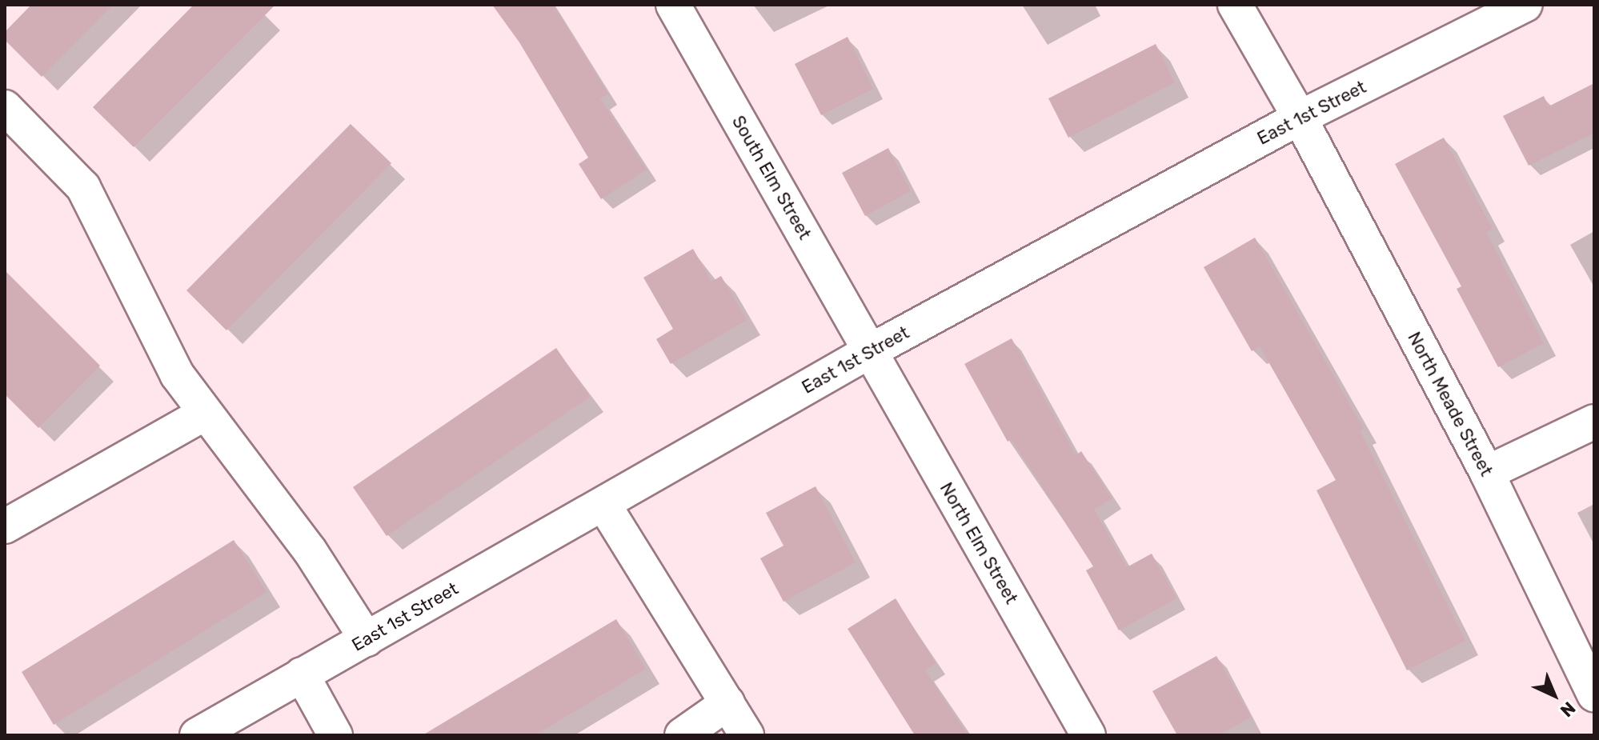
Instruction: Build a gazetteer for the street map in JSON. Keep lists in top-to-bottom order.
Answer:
{
  "streets": {
    "street": [
      "East 1st Street",
      "South Elm Street",
      "North Meade Street",
      "North Elm Street"
    ]
  },
  "crossings": [
    ["East 1st Street", "South Elm Street"],
    ["East 1st Street", "North Meade Street"],
    ["East 1st Street", "North Elm Street"],
    ["South Elm Street", "North Elm Street"]
  ],
  "north": "bottom right"
}
